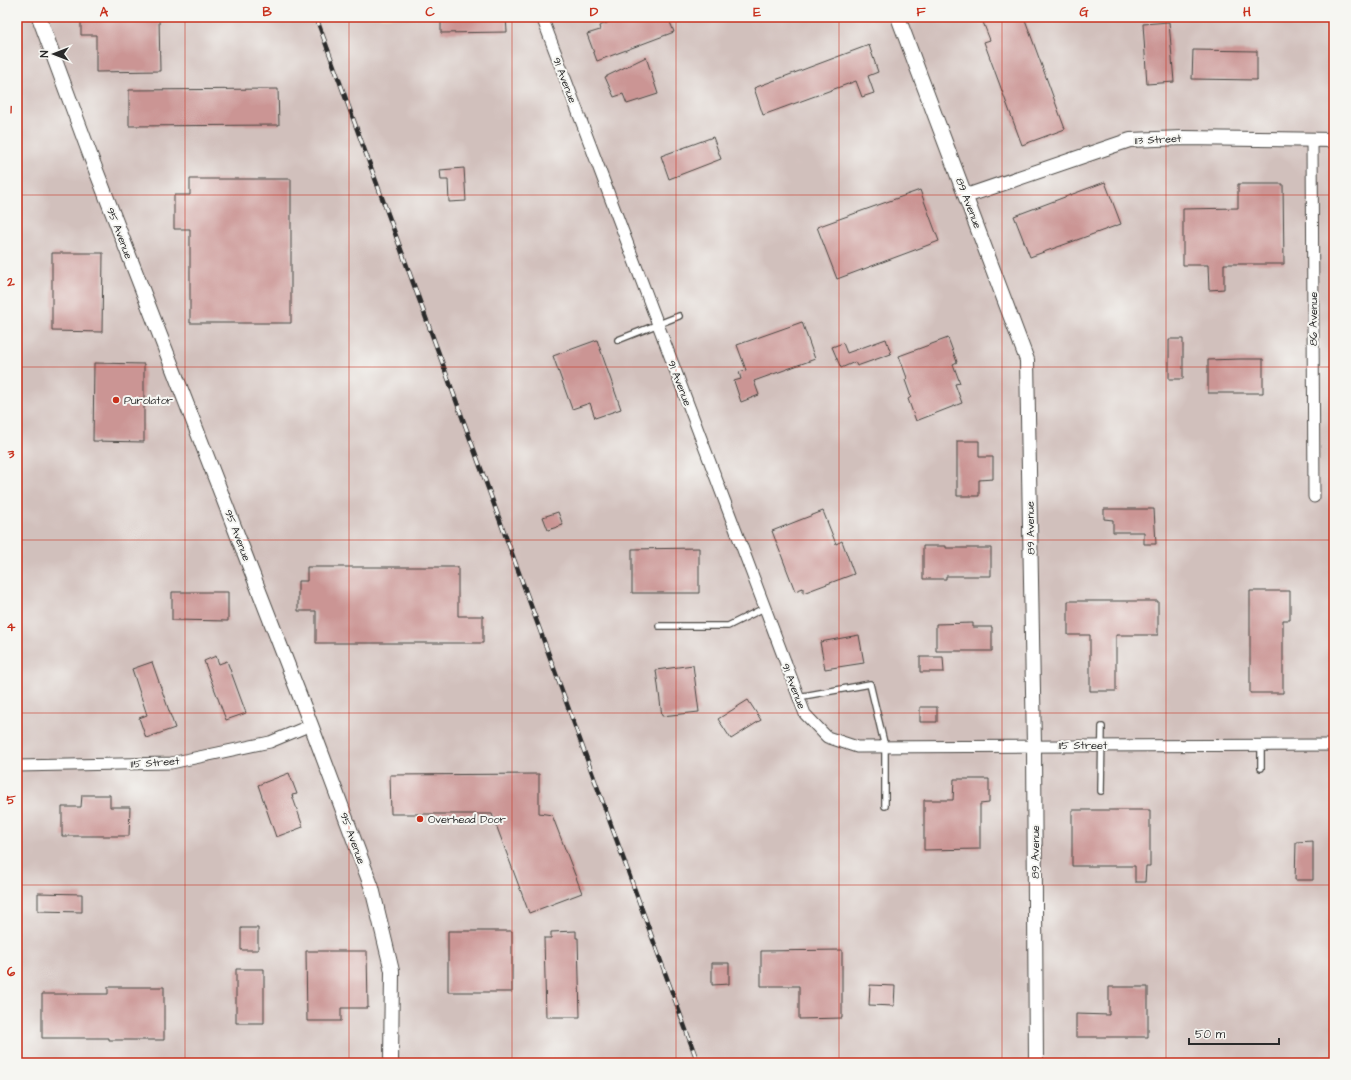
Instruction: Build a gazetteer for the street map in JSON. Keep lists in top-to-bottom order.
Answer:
{
  "streets": {
    "street": [
      "91 Avenue",
      "113 Street",
      "89 Avenue",
      "95 Avenue",
      "86 Avenue",
      "115 Street"
    ]
  },
  "crossings": [
    ["91 Avenue", "115 Street"],
    ["113 Street", "89 Avenue"],
    ["113 Street", "86 Avenue"],
    ["89 Avenue", "115 Street"],
    ["95 Avenue", "115 Street"]
  ],
  "places": ["Purolator", "Overhead Door"],
  "scale_bar": "50 m",
  "north": "left",
  "grid": {
    "columns": [
      "A",
      "B",
      "C",
      "D",
      "E",
      "F",
      "G",
      "H"
    ],
    "rows": [
      "1",
      "2",
      "3",
      "4",
      "5",
      "6"
    ]
  }
}
